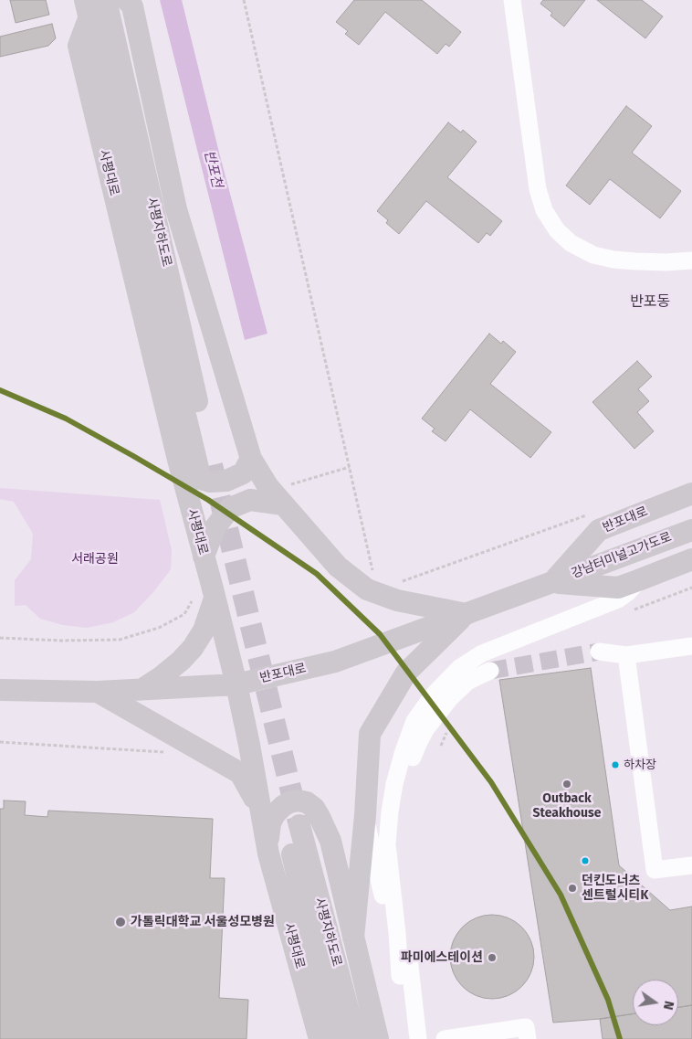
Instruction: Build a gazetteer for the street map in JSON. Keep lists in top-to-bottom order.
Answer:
{
  "streets": {
    "main road": [
      "사평대로",
      "사평지하도로",
      "반포대로",
      "강남터미널고가도로"
    ]
  },
  "crossings": [
    ["사평대로", "사평지하도로"],
    ["사평대로", "반포대로"],
    ["반포대로", "강남터미널고가도로"]
  ],
  "districts": ["반포동"],
  "water": ["반포천"],
  "parks": ["서래공원"],
  "places": [
    "하차장",
    "Outback Steakhouse",
    "던킨도너츠 센트럴시티K",
    "가톨릭대학교 서울성모병원",
    "파미에스테이션"
  ],
  "north": "right"
}
